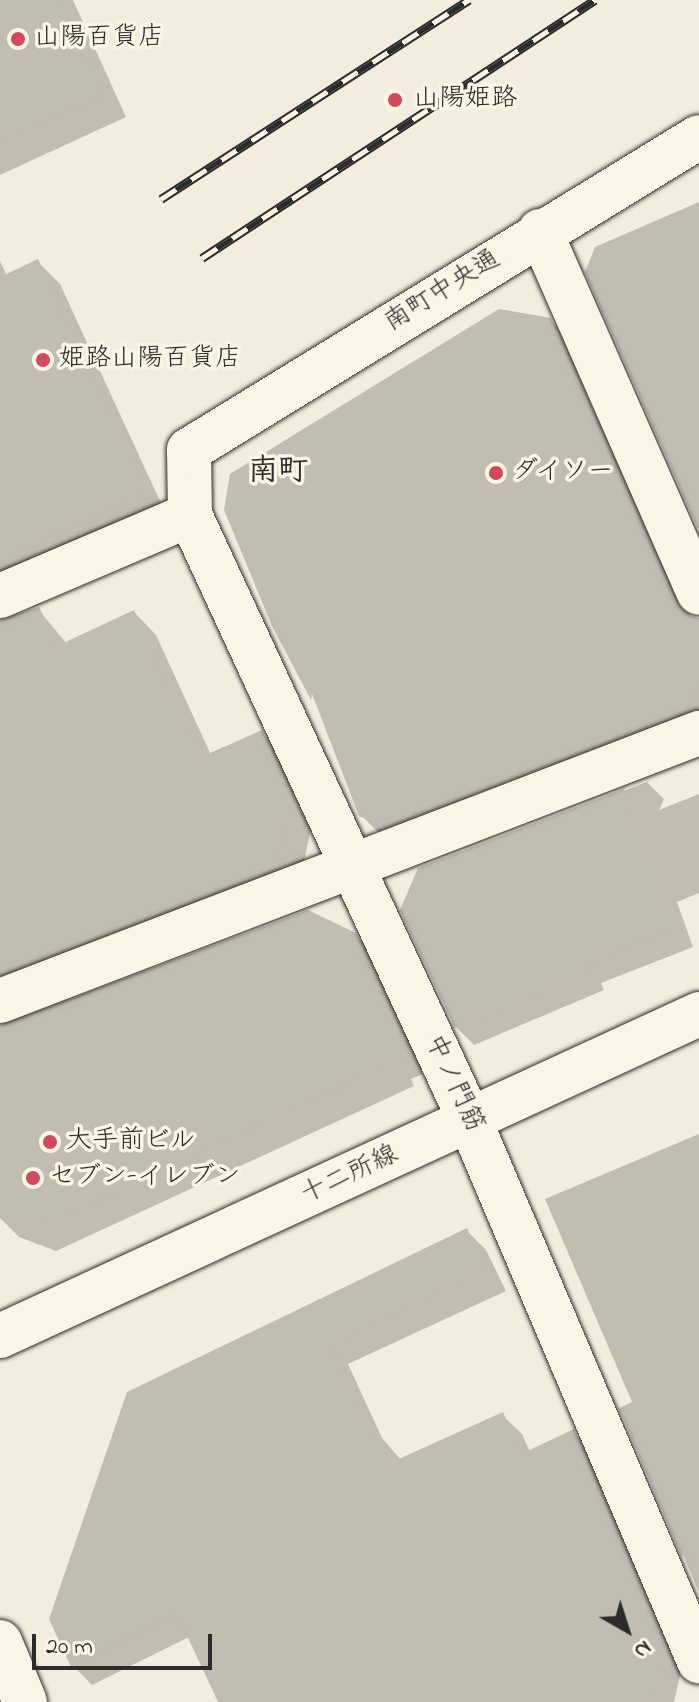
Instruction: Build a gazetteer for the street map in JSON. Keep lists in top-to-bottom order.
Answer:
{
  "streets": {
    "street": ["南町中央通", "中ノ門筋", "十二所線"]
  },
  "crossings": [
    ["南町中央通", "中ノ門筋"],
    ["中ノ門筋", "十二所線"]
  ],
  "districts": ["南町"],
  "places": [
    "山陽百貨店",
    "山陽姫路",
    "姫路山陽百貨店",
    "ダイソー",
    "大手前ビル",
    "セブン-イレブン"
  ],
  "scale_bar": "20 m",
  "north": "bottom right"
}
